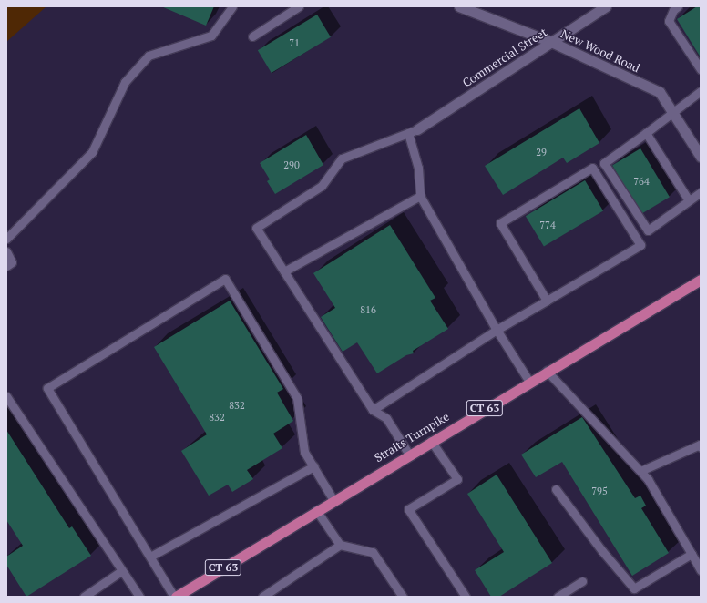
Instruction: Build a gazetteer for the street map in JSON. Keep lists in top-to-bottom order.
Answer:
{
  "streets": {
    "main road": ["CT 63", "Straits Turnpike"],
    "street": ["New Wood Road", "Commercial Street"]
  },
  "crossings": [
    ["New Wood Road", "Commercial Street"]
  ],
  "house_numbers": [
    "71",
    "29",
    "290",
    "764",
    "774",
    "816",
    "832",
    "832",
    "795"
  ]
}
